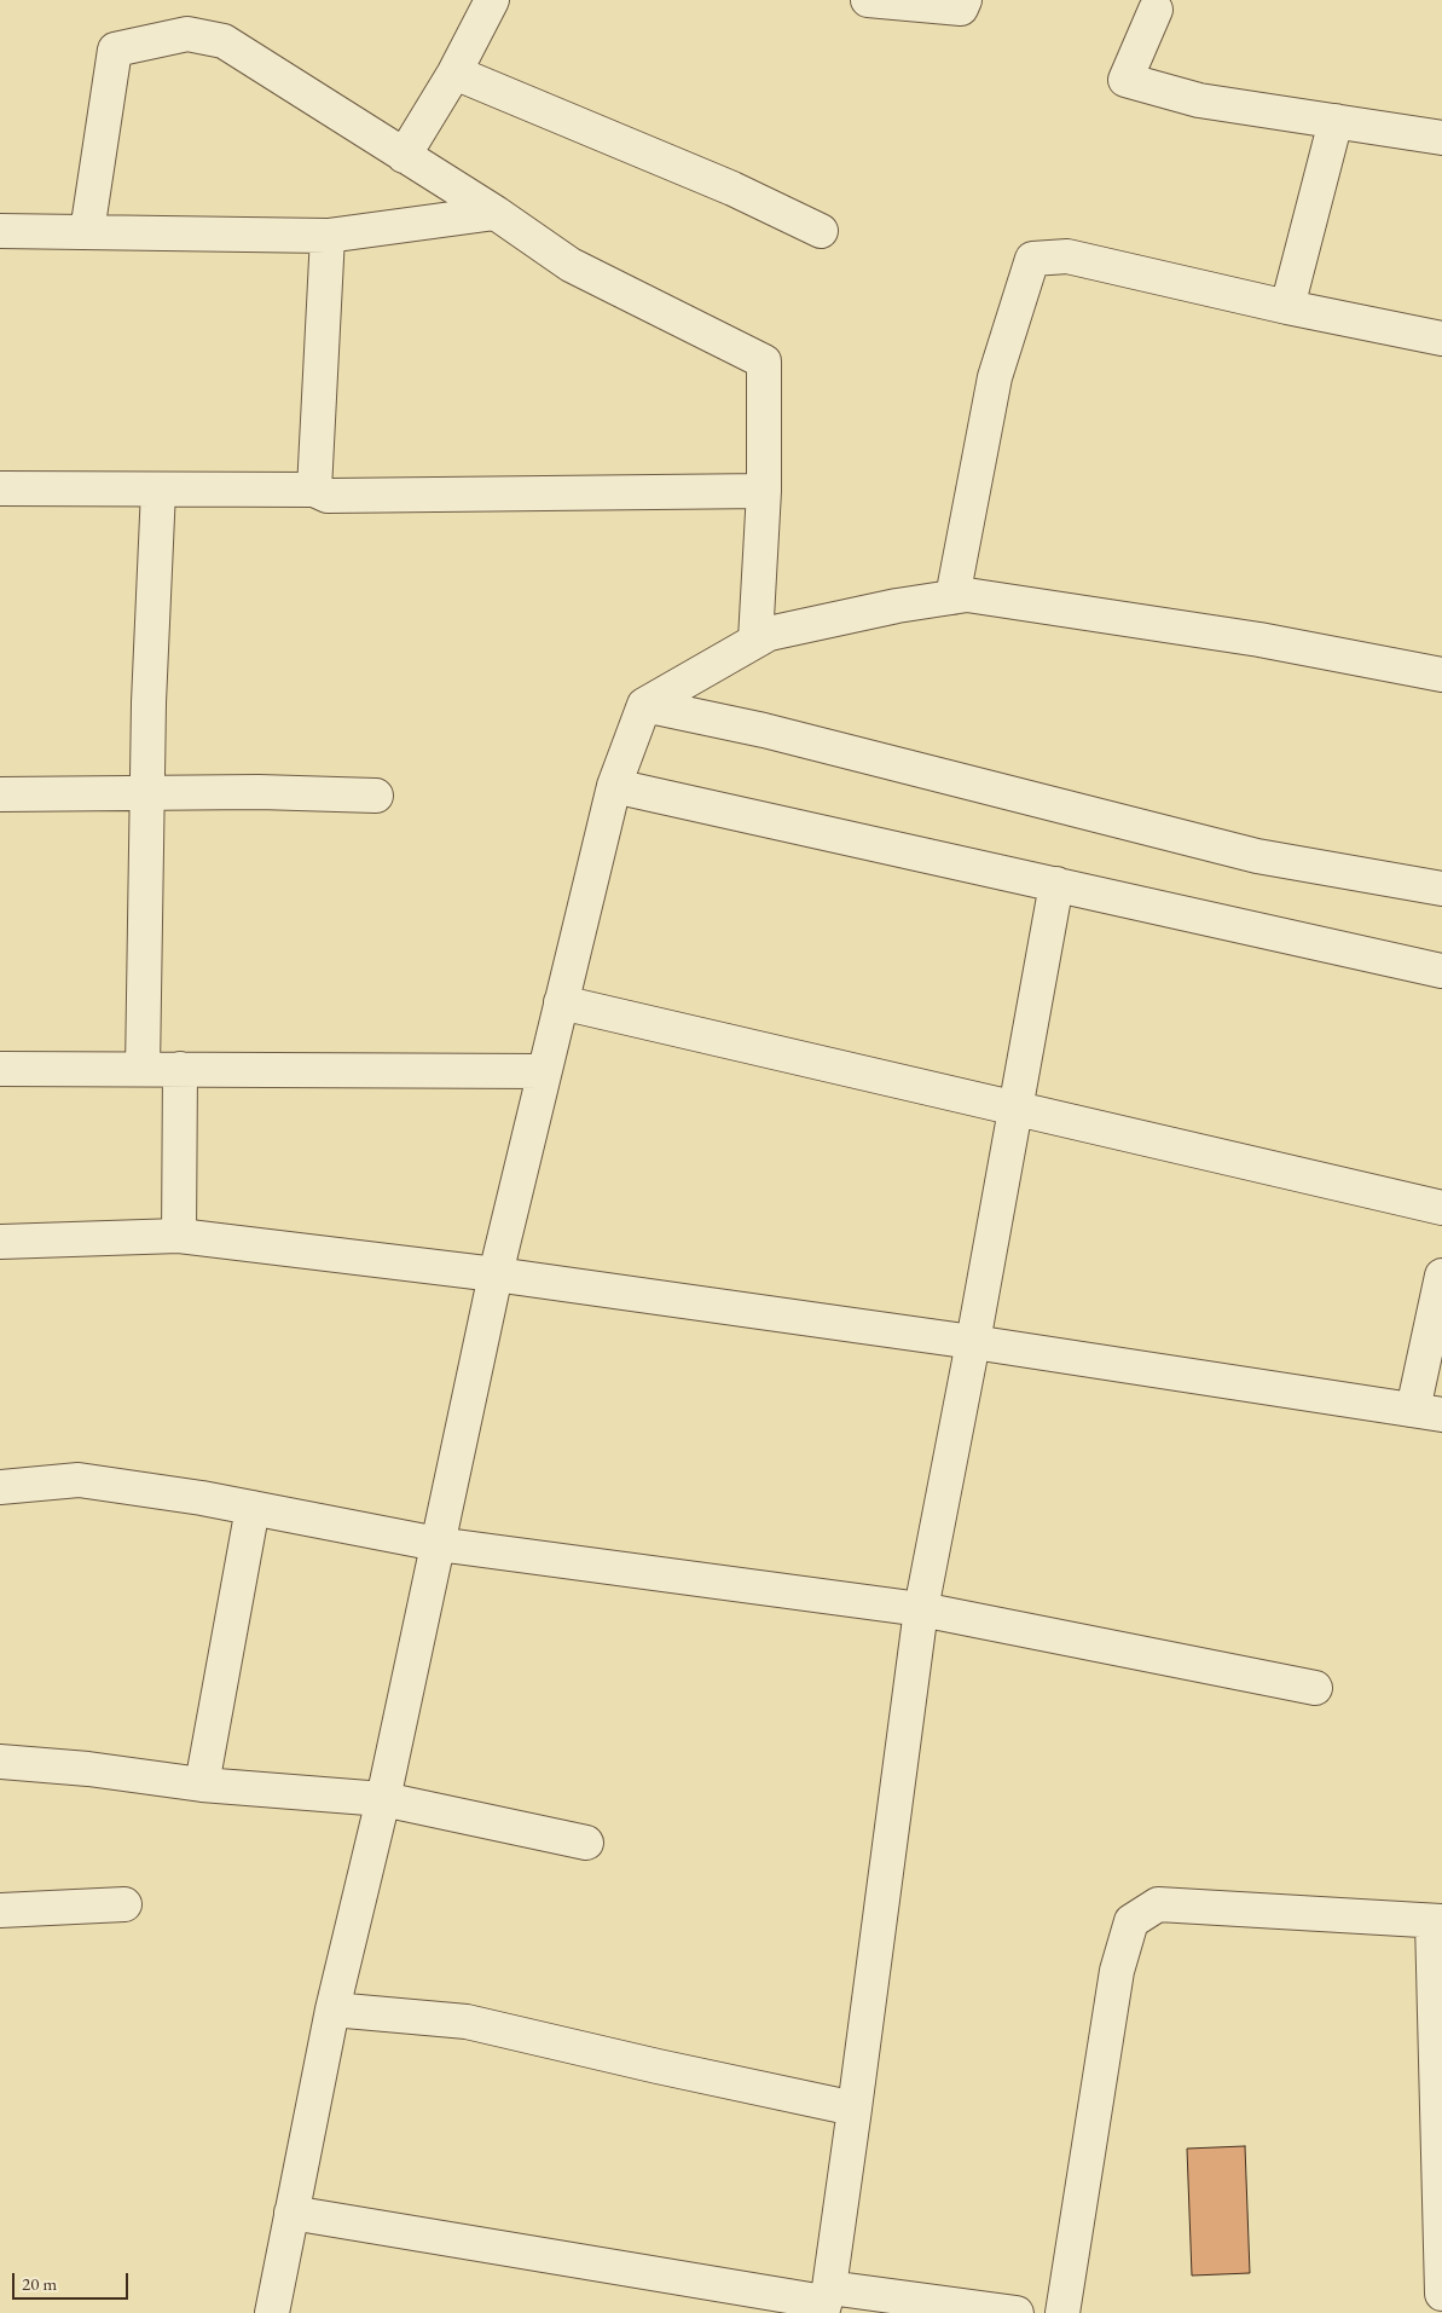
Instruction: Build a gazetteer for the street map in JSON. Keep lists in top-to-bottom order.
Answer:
{
  "scale_bar": "20 m"
}
